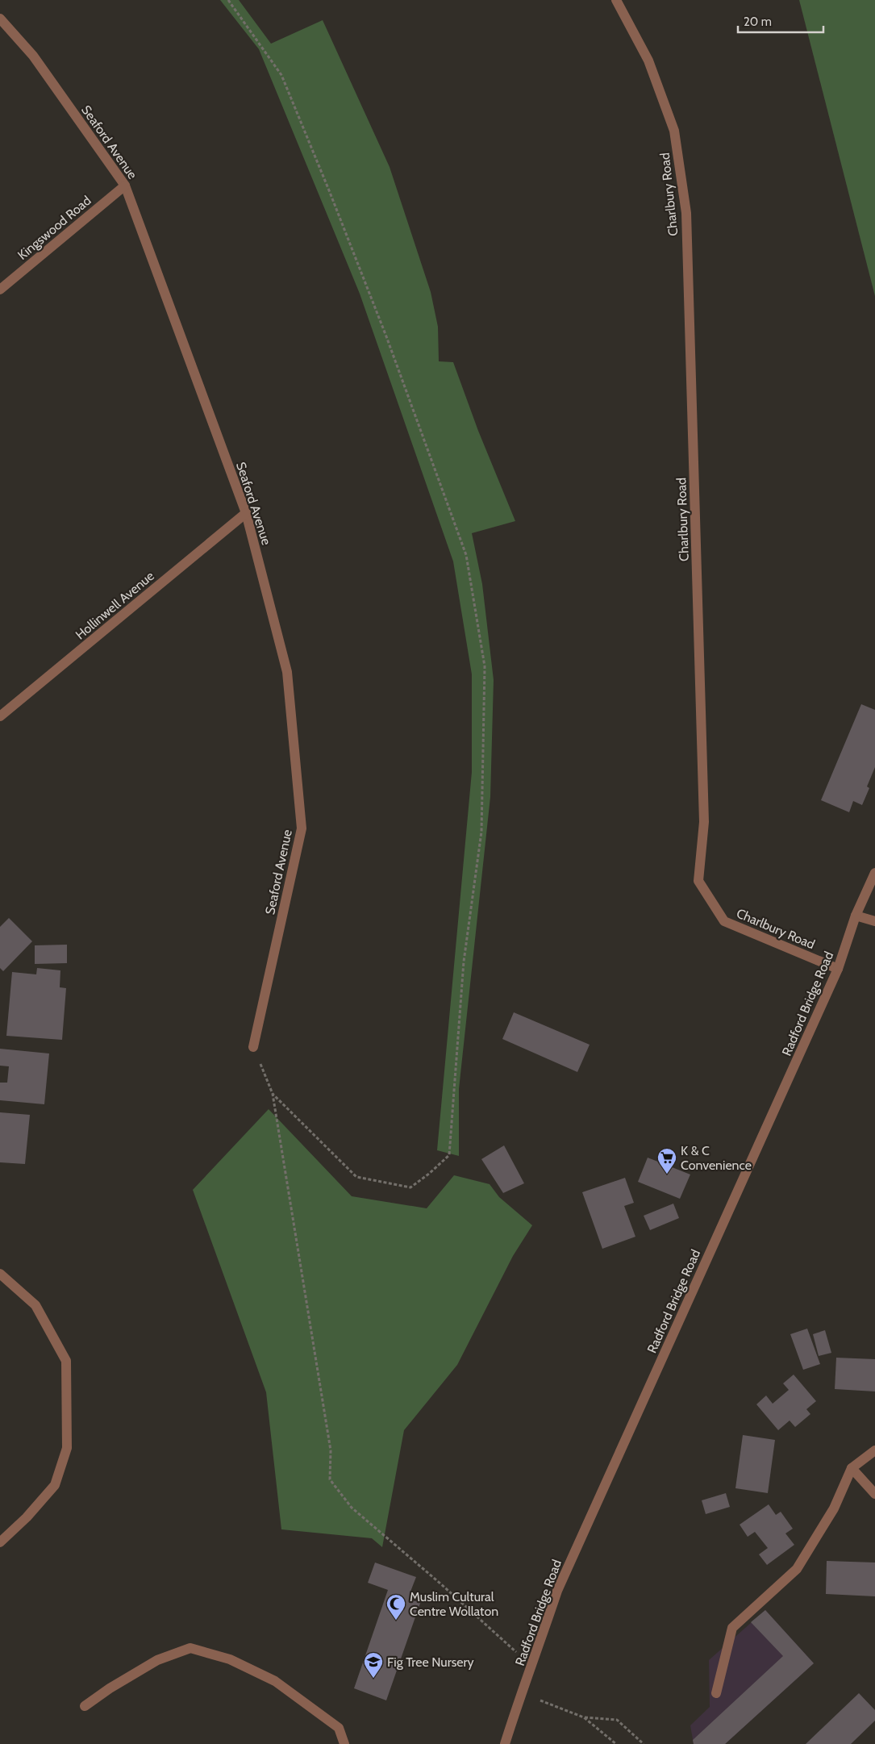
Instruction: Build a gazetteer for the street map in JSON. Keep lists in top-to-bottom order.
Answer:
{
  "streets": {
    "street": [
      "Seaford Avenue",
      "Charlbury Road",
      "Kingswood Road",
      "Hollinwell Avenue",
      "Radford Bridge Road"
    ]
  },
  "crossings": [
    ["Seaford Avenue", "Kingswood Road"],
    ["Seaford Avenue", "Hollinwell Avenue"],
    ["Charlbury Road", "Radford Bridge Road"]
  ],
  "places": {
    "supermarket": ["K & C Convenience"],
    "mosque": ["Muslim Cultural Centre Wollaton"],
    "school or university": ["Fig Tree Nursery"]
  },
  "scale_bar": "20 m"
}
